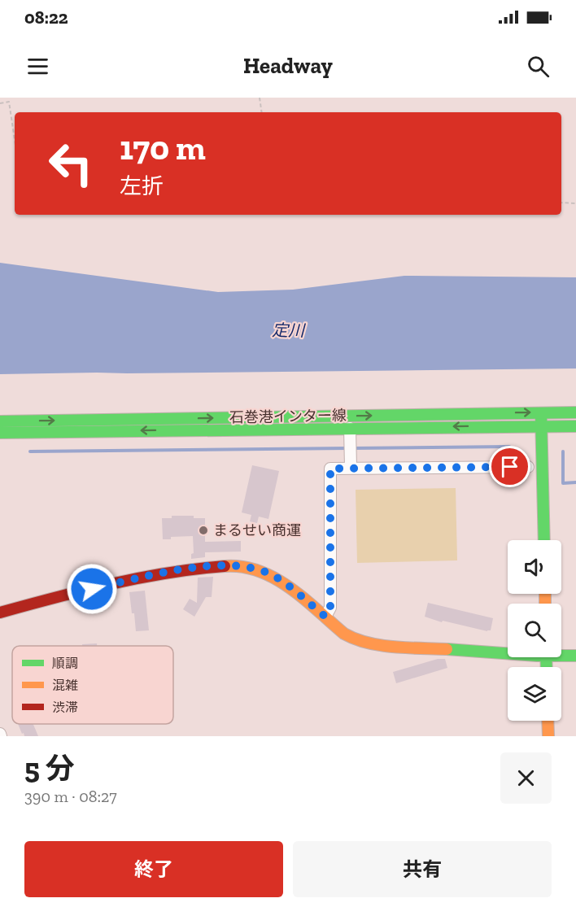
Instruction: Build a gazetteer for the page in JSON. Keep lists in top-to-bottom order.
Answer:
{
  "streets": {
    "main road": ["石巻港インター線"]
  },
  "water": ["定川"],
  "places": ["まるせい商運"],
  "legend": ["順調", "混雑", "渋滞"],
  "page": {
    "status": "08:22",
    "header": "Headway",
    "turn": ["170 m", "左折"],
    "heading": ["5 分", "390 m · 08:27"],
    "buttons": ["終了", "共有"]
  }
}
